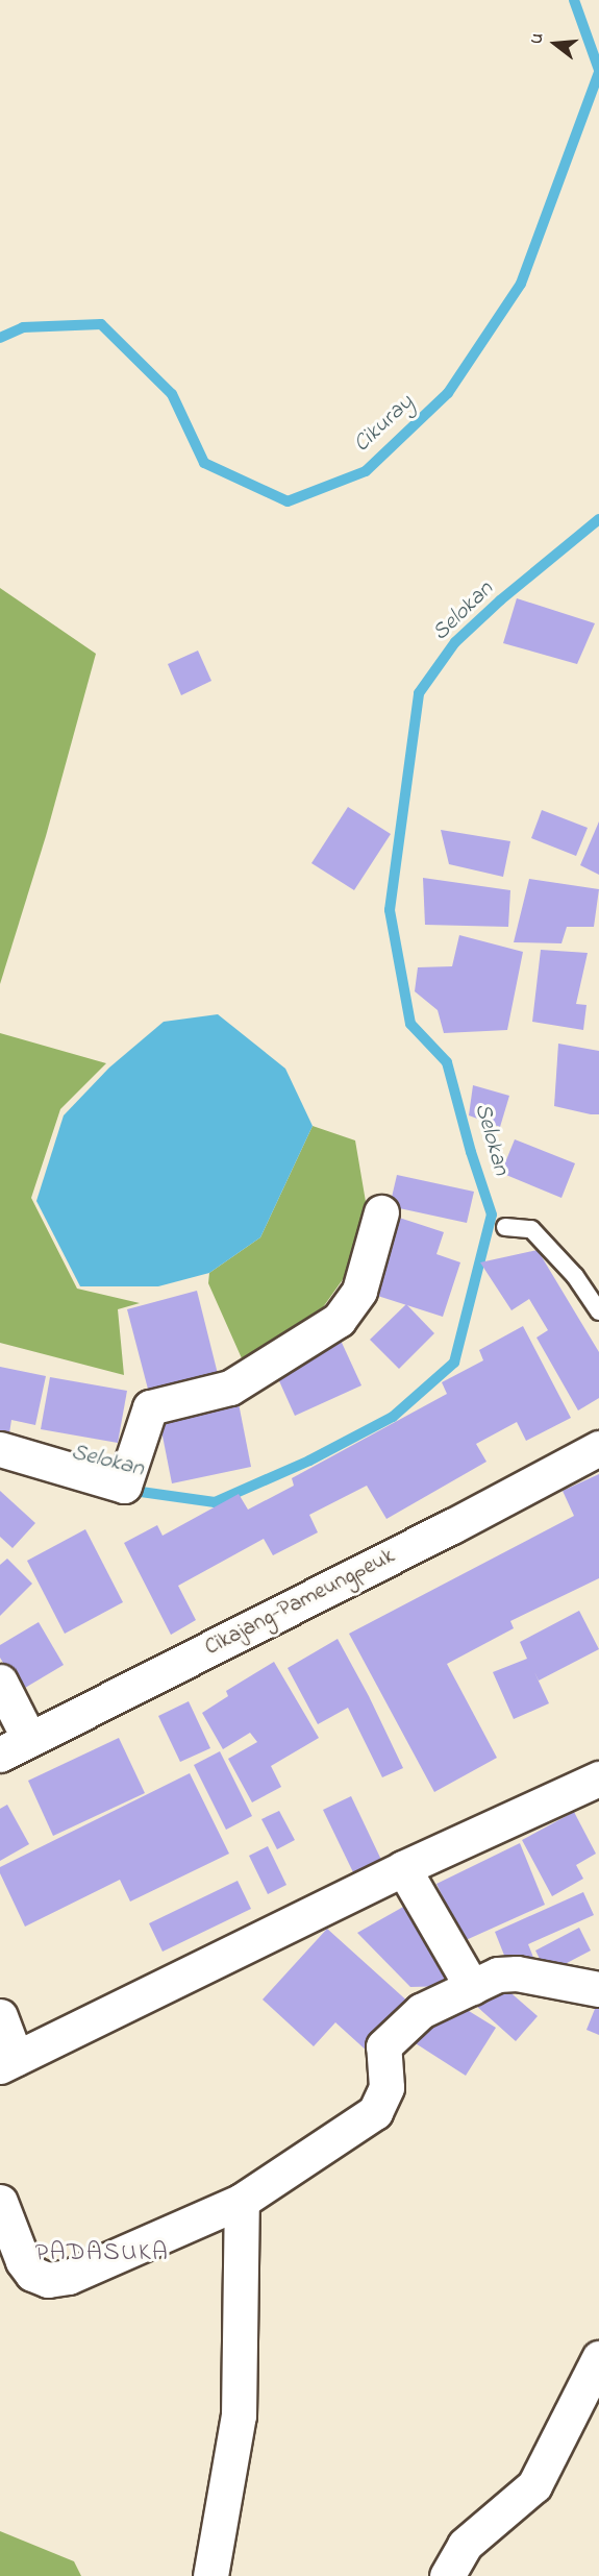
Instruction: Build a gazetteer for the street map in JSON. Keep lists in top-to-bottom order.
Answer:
{
  "streets": {
    "street": ["Cikajang-Pameungpeuk"]
  },
  "districts": ["PADASUKA"],
  "water": ["Cikuray", "Selokan"],
  "north": "left"
}
